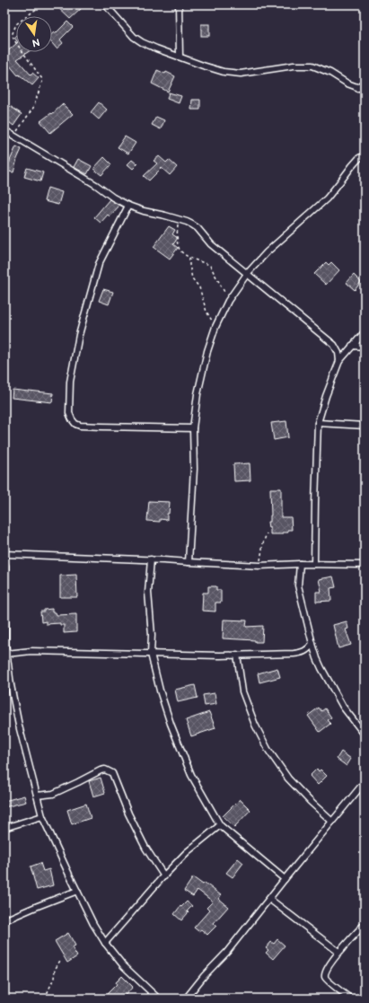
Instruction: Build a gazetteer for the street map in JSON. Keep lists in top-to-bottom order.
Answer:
{
  "north": "bottom"
}
